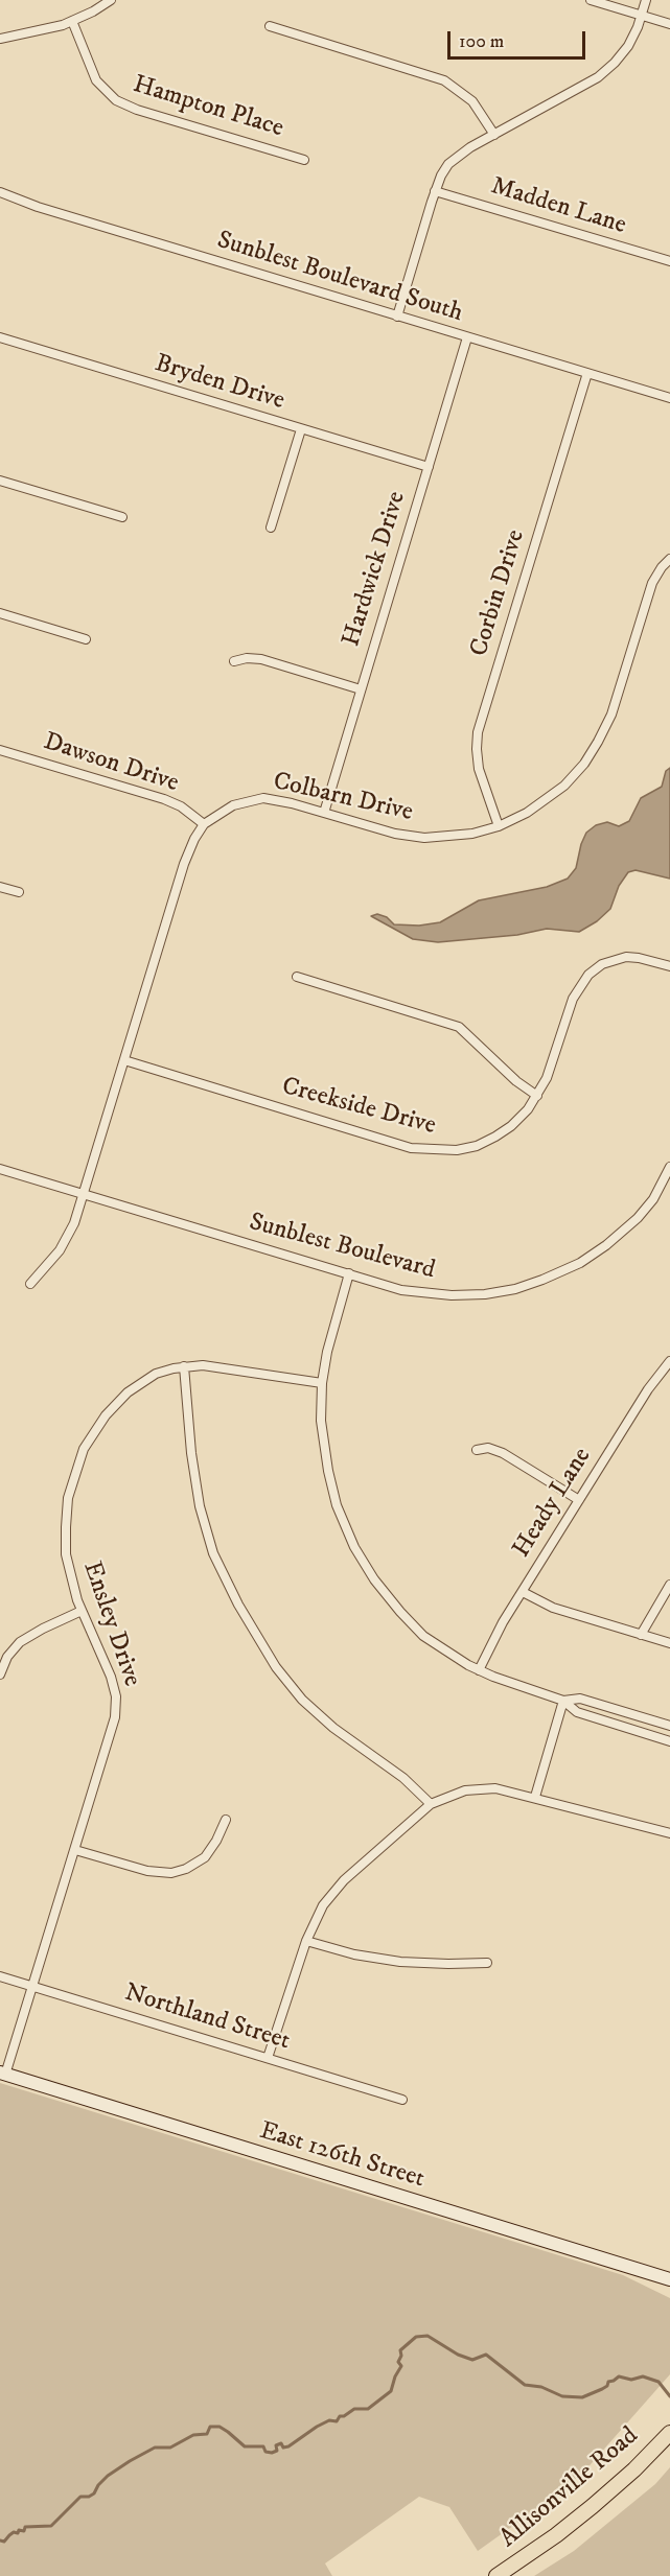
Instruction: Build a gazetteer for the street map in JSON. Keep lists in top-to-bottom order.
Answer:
{
  "streets": {
    "main road": ["East 126th Street", "Allisonville Road"],
    "street": [
      "Hampton Place",
      "Madden Lane",
      "Sunblest Boulevard South",
      "Bryden Drive",
      "Hardwick Drive",
      "Corbin Drive",
      "Dawson Drive",
      "Colbarn Drive",
      "Creekside Drive",
      "Sunblest Boulevard",
      "Heady Lane",
      "Ensley Drive",
      "Northland Street"
    ]
  },
  "crossings": [
    ["Sunblest Boulevard South", "Hardwick Drive"],
    ["Sunblest Boulevard South", "Corbin Drive"],
    ["Bryden Drive", "Hardwick Drive"],
    ["Hardwick Drive", "Colbarn Drive"],
    ["Corbin Drive", "Colbarn Drive"],
    ["Dawson Drive", "Colbarn Drive"],
    ["Colbarn Drive", "Creekside Drive"],
    ["Colbarn Drive", "Sunblest Boulevard"],
    ["Ensley Drive", "Northland Street"],
    ["Ensley Drive", "East 126th Street"]
  ],
  "scale_bar": "100 m"
}
